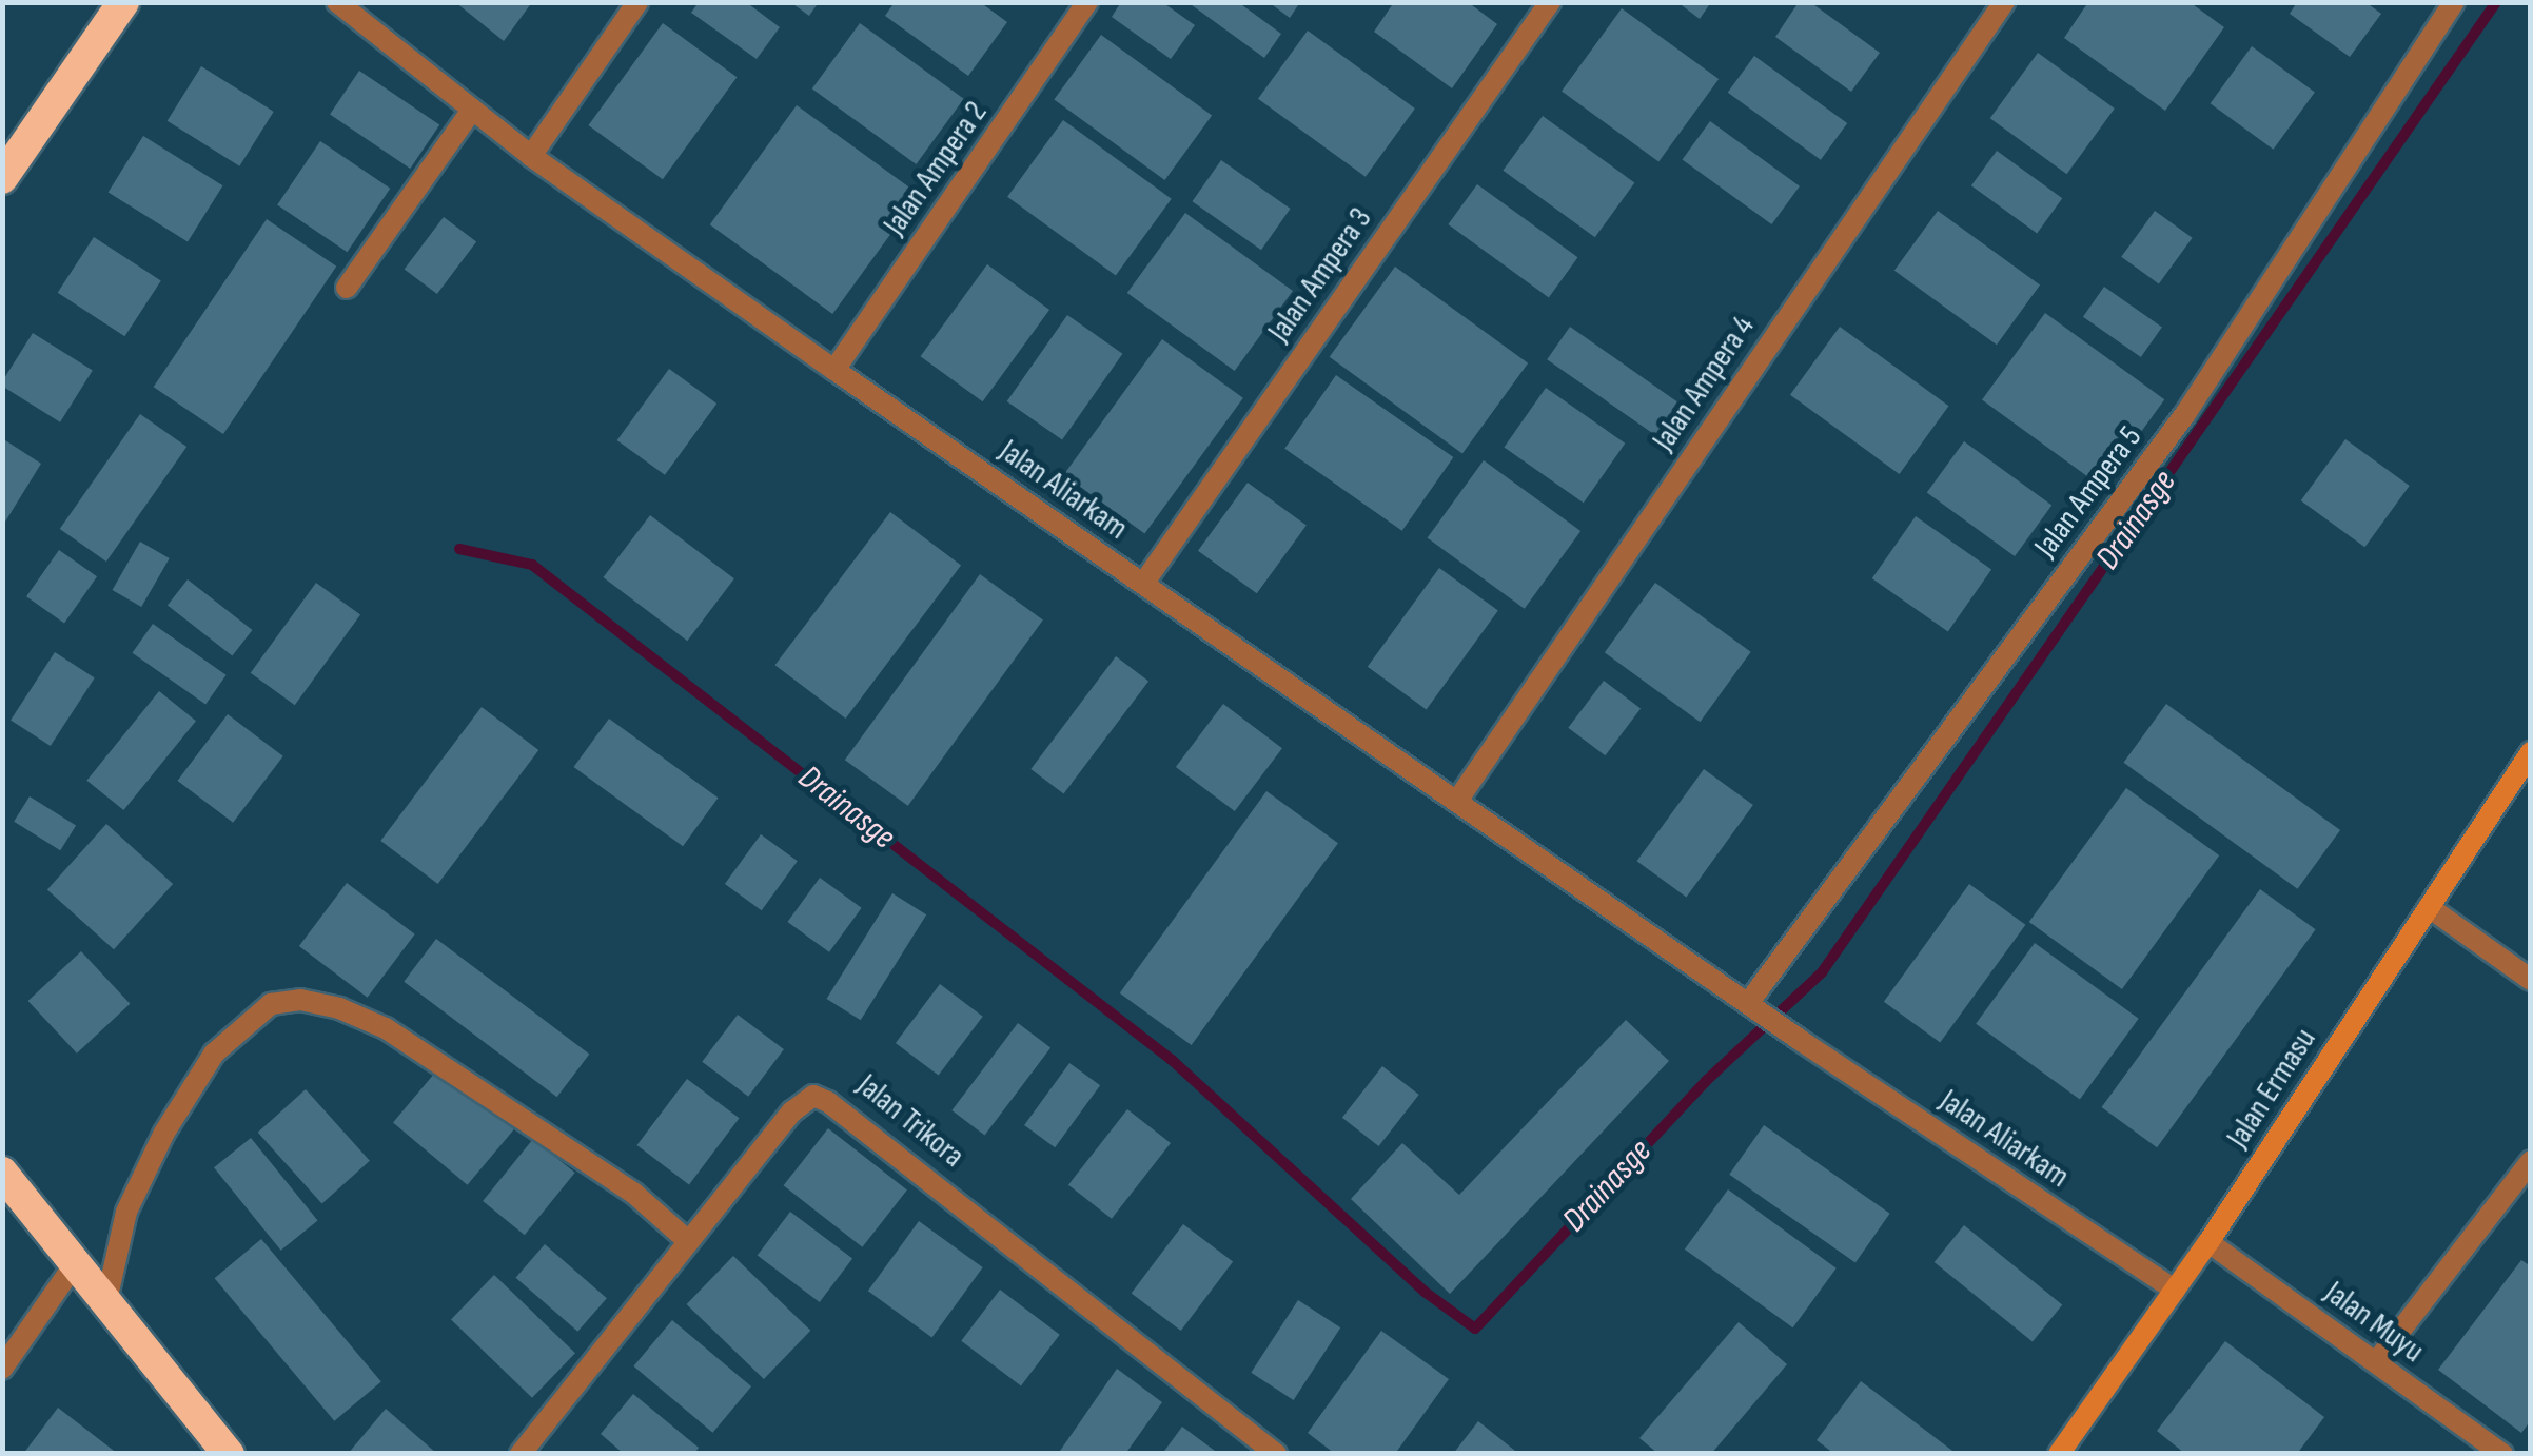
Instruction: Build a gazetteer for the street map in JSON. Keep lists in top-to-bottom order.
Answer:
{
  "streets": {
    "street": [
      "Jalan Ampera 2",
      "Jalan Ampera 3",
      "Jalan Ampera 4",
      "Jalan Aliarkam",
      "Jalan Ampera 5",
      "Jalan Ermasu",
      "Jalan Trikora",
      "Jalan Muyu"
    ]
  },
  "crossings": [
    ["Jalan Ampera 2", "Jalan Aliarkam"],
    ["Jalan Ampera 3", "Jalan Aliarkam"],
    ["Jalan Ampera 4", "Jalan Aliarkam"],
    ["Jalan Aliarkam", "Jalan Ampera 5"],
    ["Jalan Aliarkam", "Jalan Ermasu"],
    ["Jalan Ermasu", "Jalan Muyu"]
  ],
  "water": ["Drainasge"]
}
